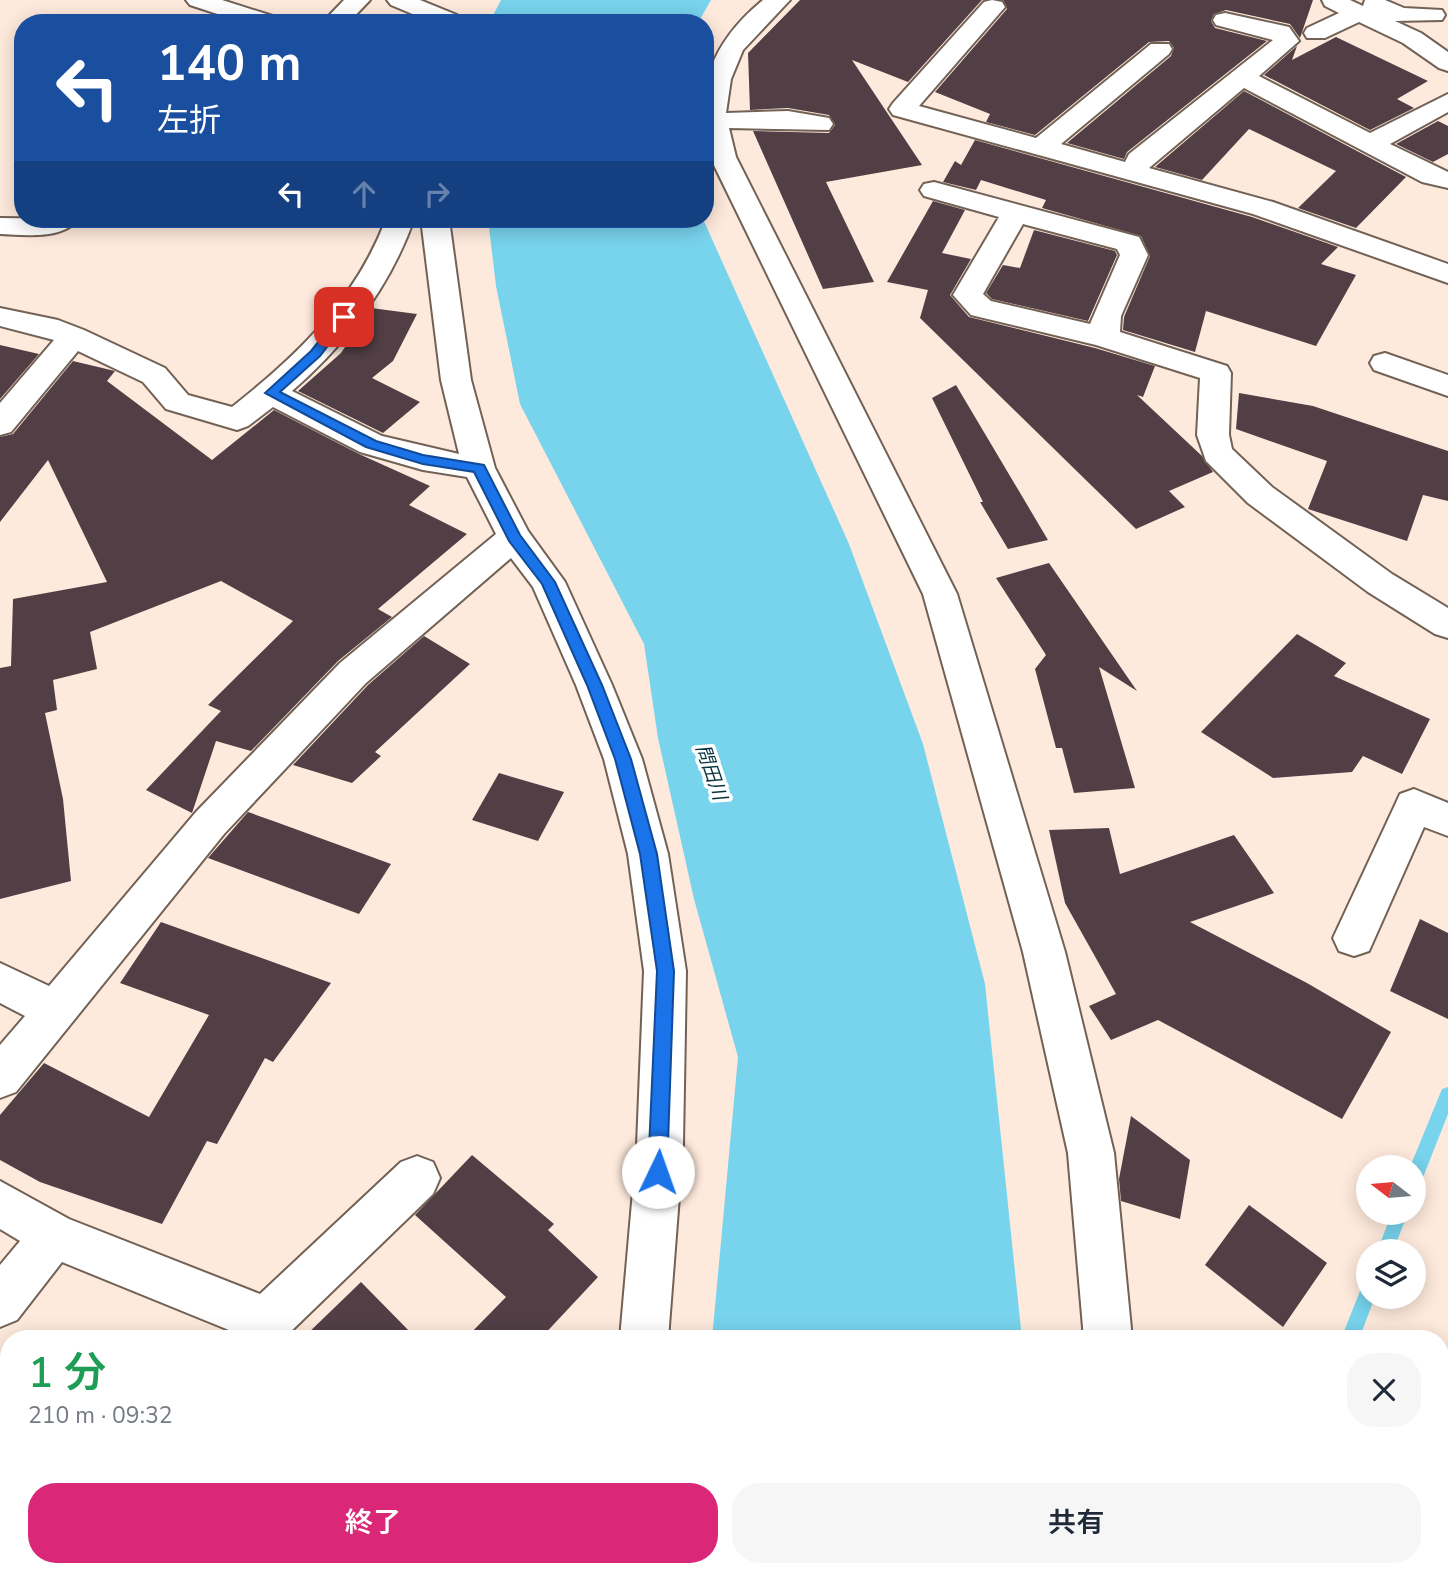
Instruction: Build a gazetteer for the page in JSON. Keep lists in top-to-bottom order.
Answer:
{
  "water": ["問田川"],
  "north": "left",
  "page": {
    "turn": ["140 m", "左折"],
    "heading": ["1 分", "210 m · 09:32"],
    "buttons": ["終了", "共有"]
  }
}
